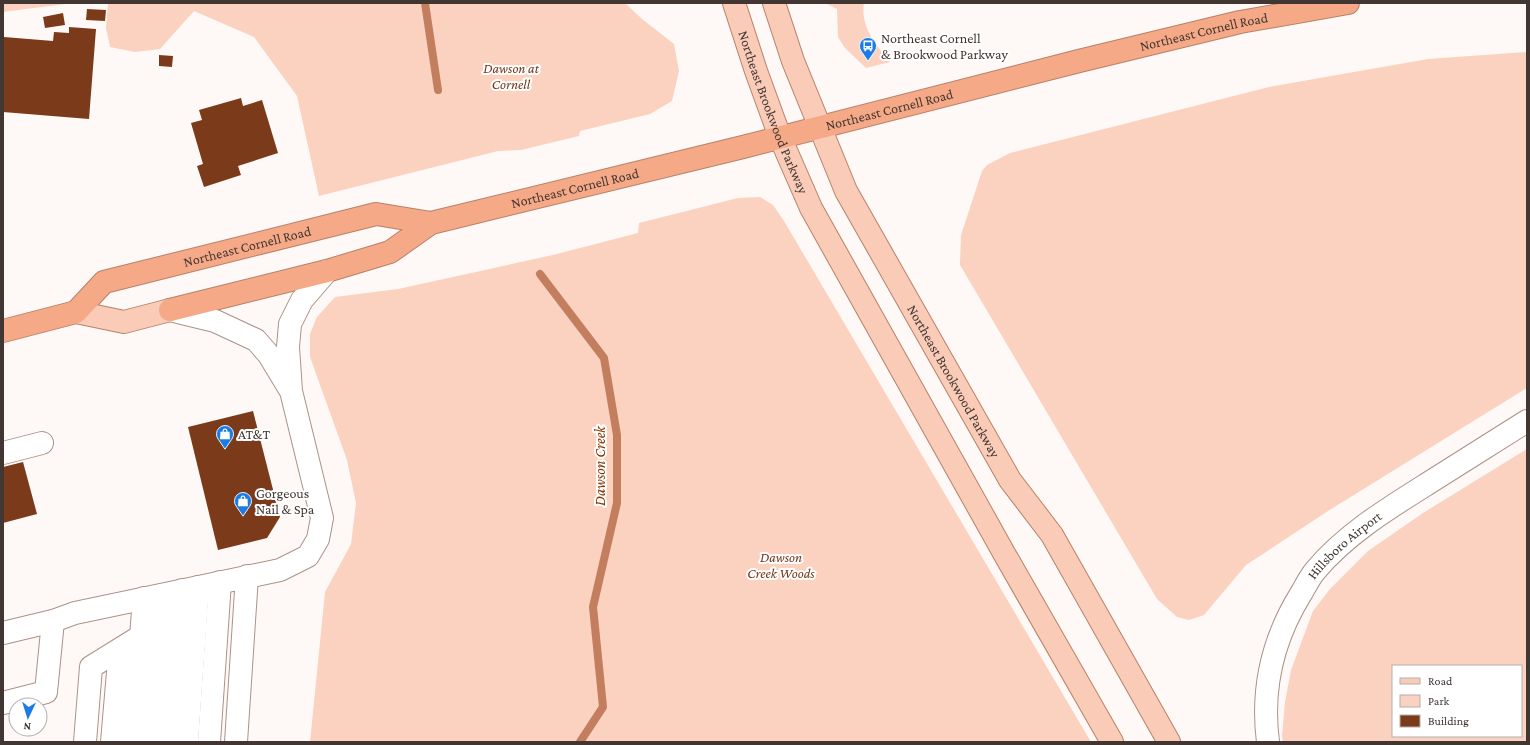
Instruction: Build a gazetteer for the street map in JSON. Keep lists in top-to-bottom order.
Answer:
{
  "streets": {
    "highway": ["Northeast Cornell Road"],
    "main road": ["Northeast Brookwood Parkway"],
    "lane": ["Hillsboro Airport"]
  },
  "crossings": [
    ["Northeast Cornell Road", "Northeast Brookwood Parkway"]
  ],
  "water": ["Dawson Creek"],
  "parks": ["Dawson at Cornell", "Dawson Creek Woods"],
  "places": {
    "bus stop": ["Northeast Cornell & Brookwood Parkway"],
    "shop": ["AT&T", "Gorgeous Nail & Spa"]
  },
  "legend": ["Road", "Park", "Building"],
  "north": "bottom"
}
